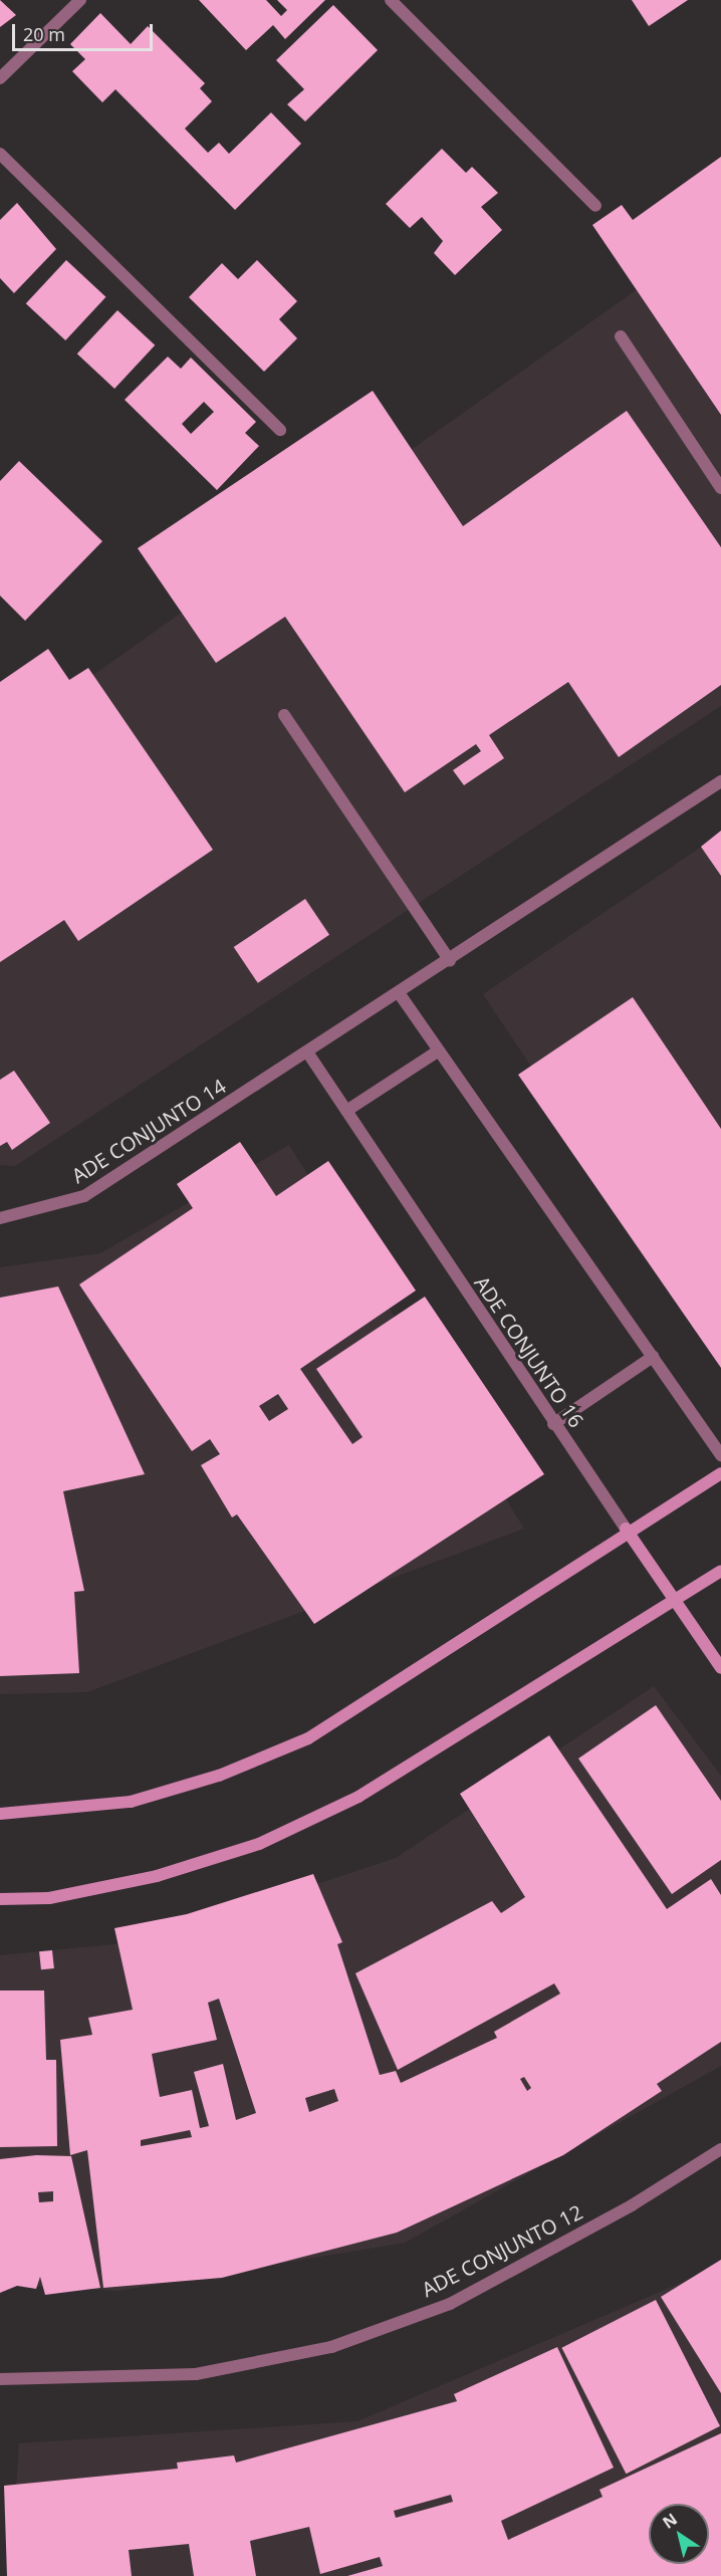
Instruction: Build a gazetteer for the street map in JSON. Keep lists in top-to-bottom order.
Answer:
{
  "streets": {
    "street": ["ADE CONJUNTO 14", "ADE CONJUNTO 16", "ADE CONJUNTO 12"]
  },
  "crossings": [
    ["ADE CONJUNTO 14", "ADE CONJUNTO 16"]
  ],
  "scale_bar": "20 m",
  "north": "top left"
}
